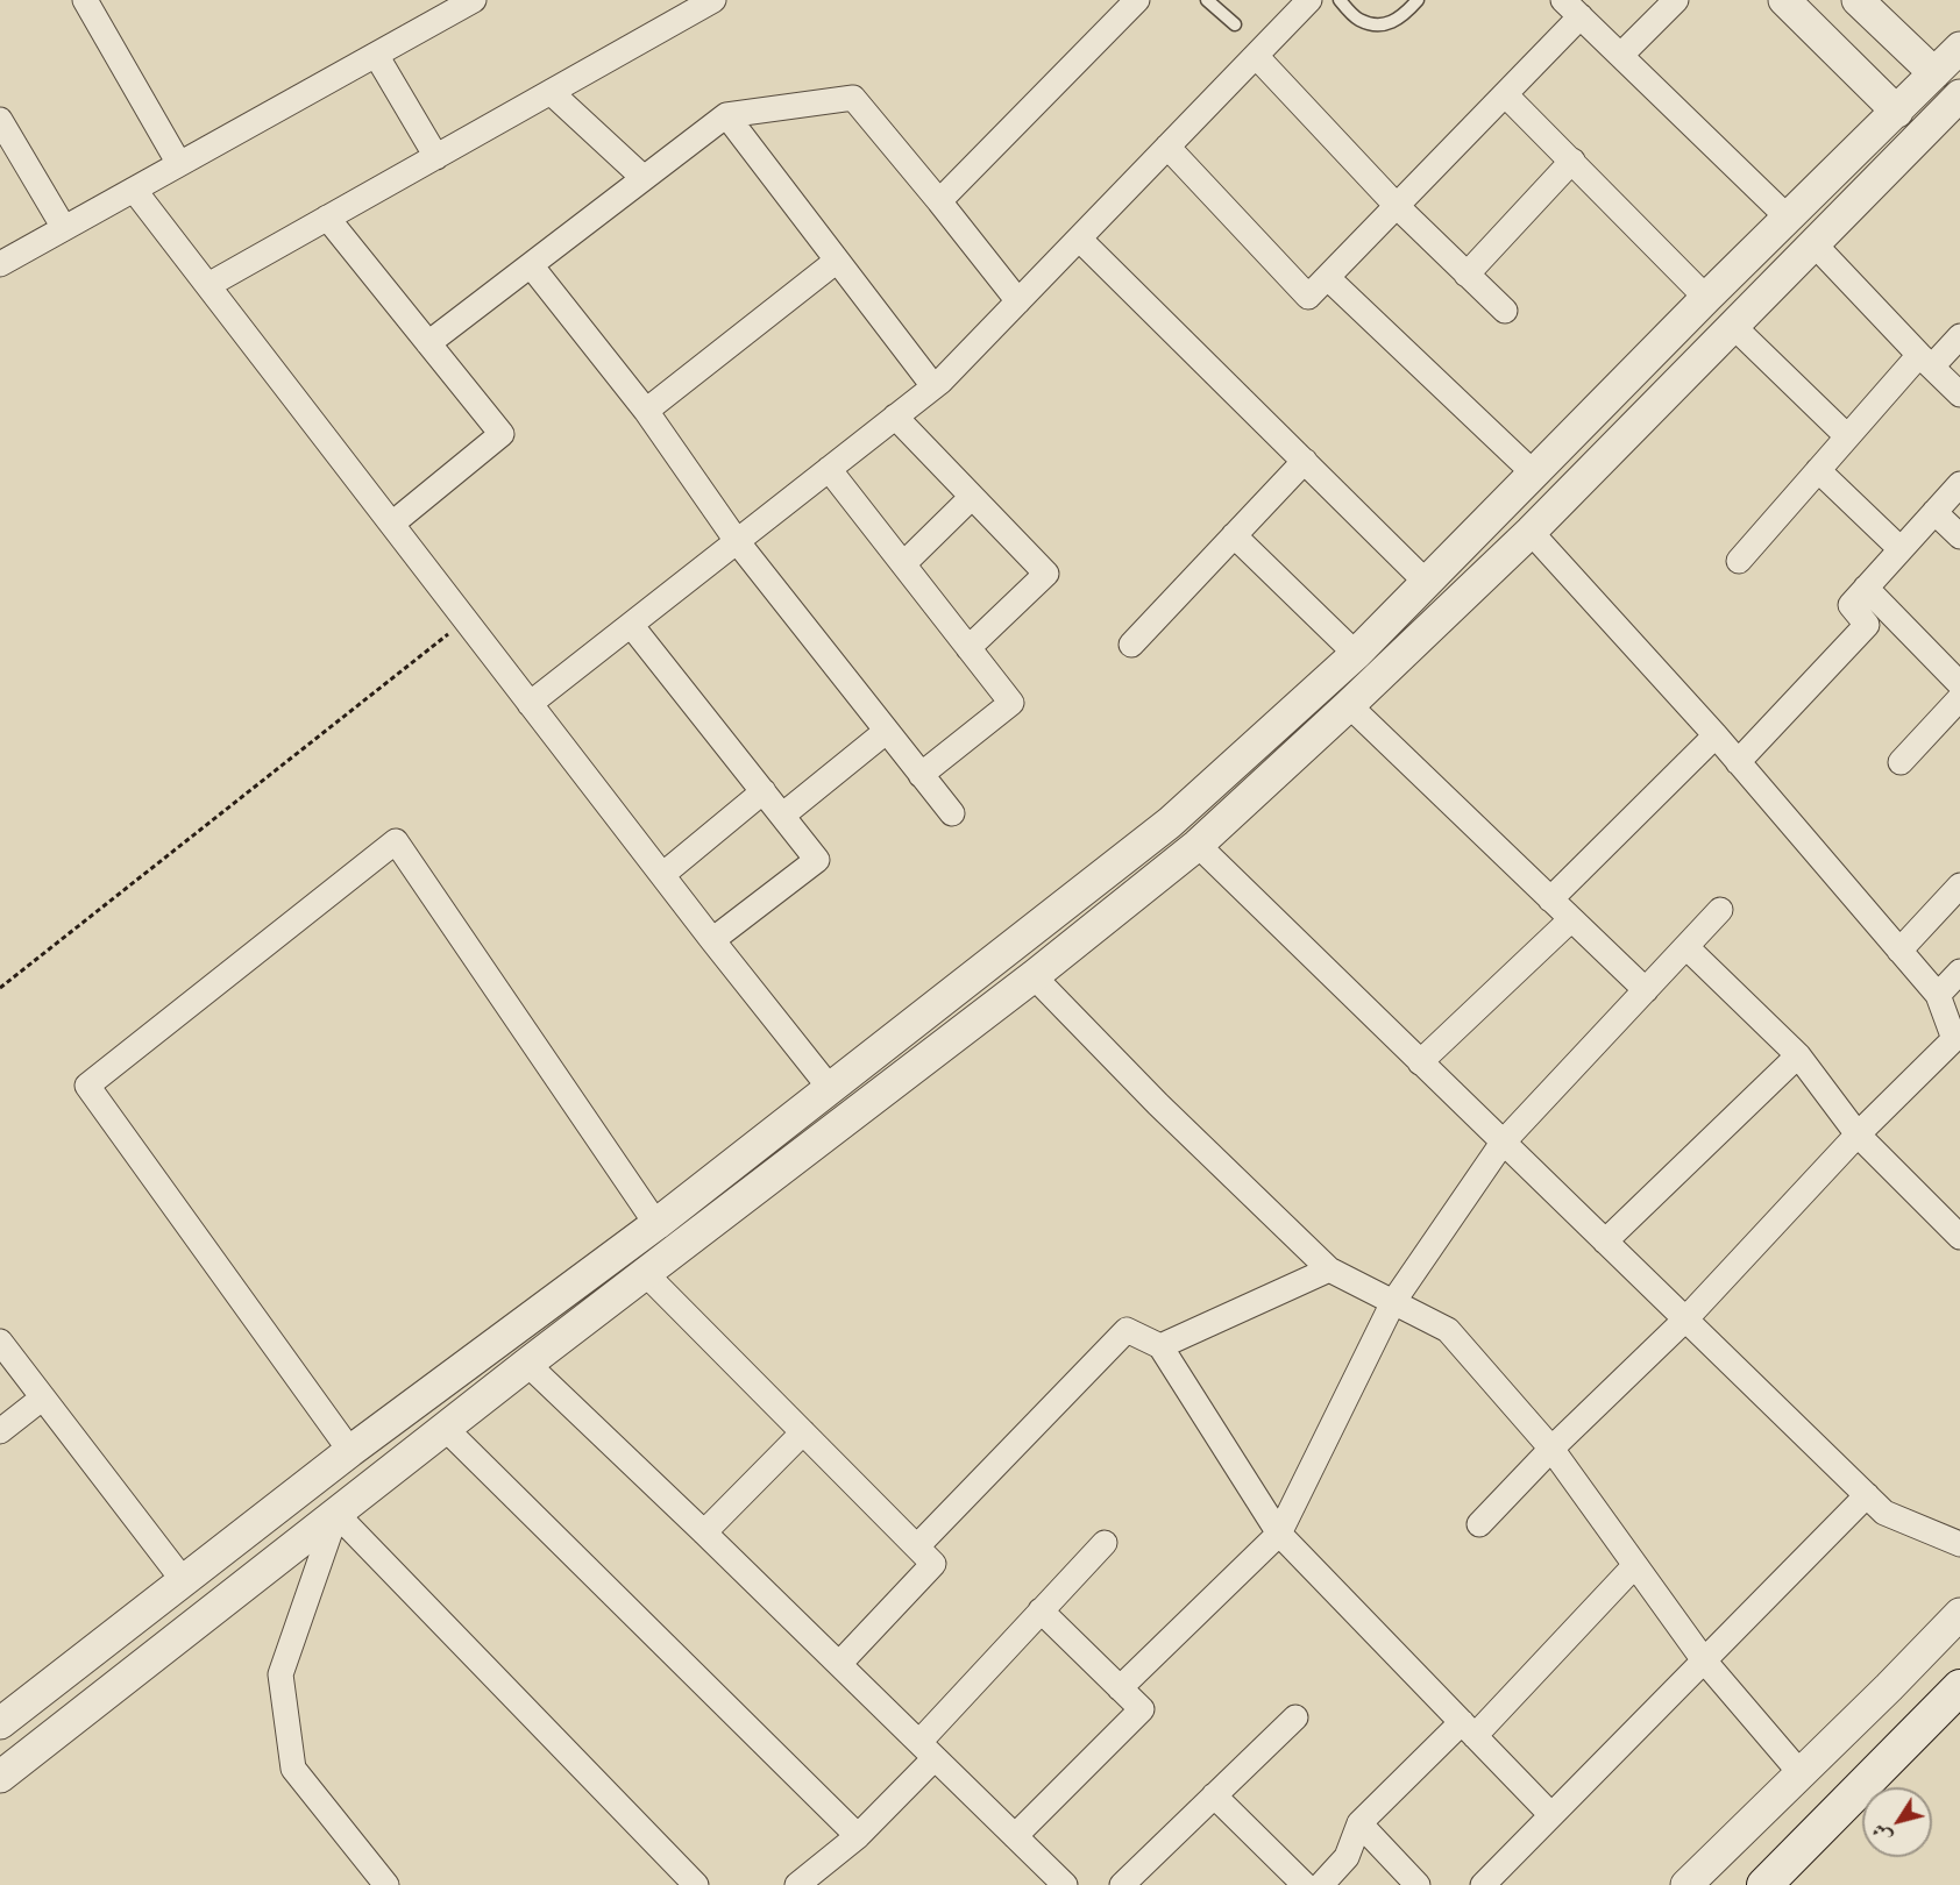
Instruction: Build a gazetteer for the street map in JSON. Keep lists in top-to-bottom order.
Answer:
{
  "north": "bottom left"
}
